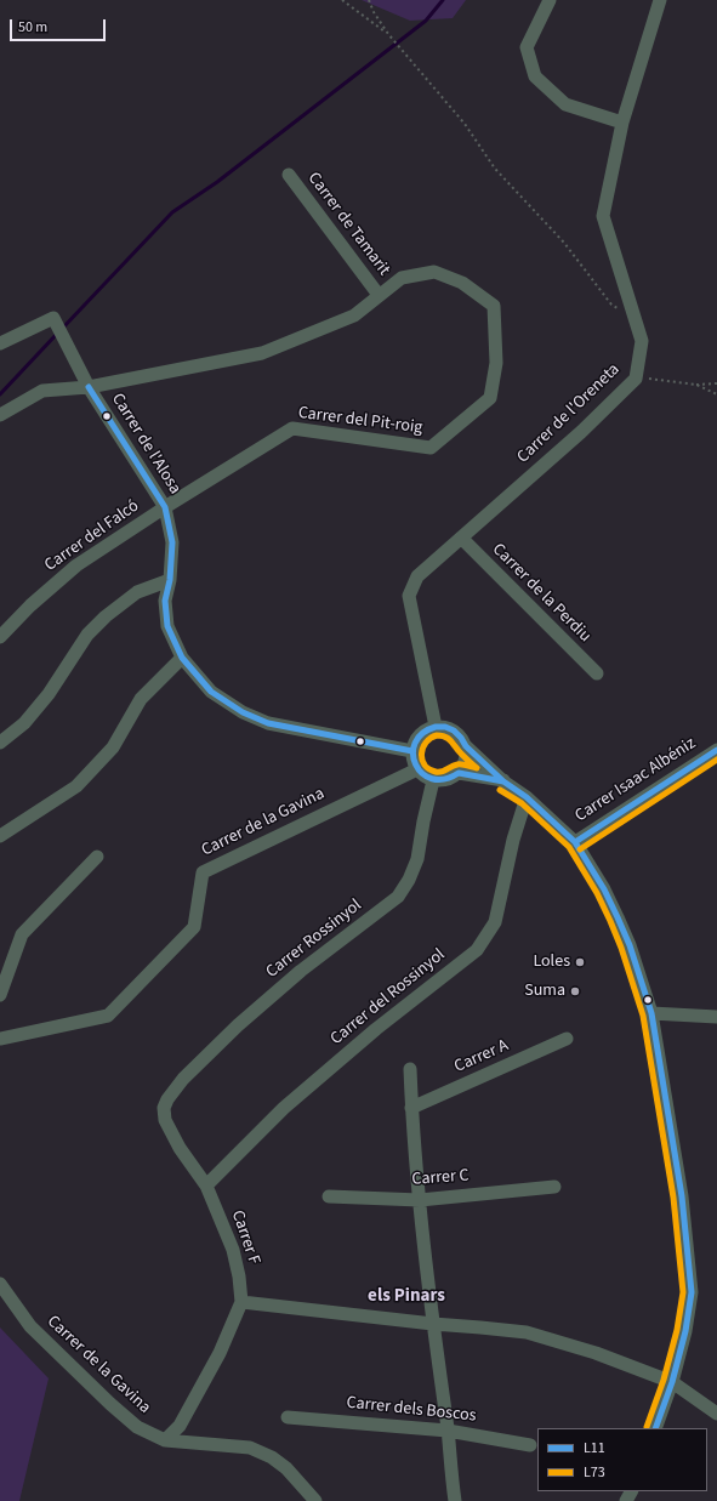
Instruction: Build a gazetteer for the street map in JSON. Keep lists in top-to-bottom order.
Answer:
{
  "streets": {
    "street": [
      "Carrer de Tamarit",
      "Carrer de l'Oreneta",
      "Carrer del Pit-roig",
      "Carrer de l'Alosa",
      "Carrer del Falcó",
      "Carrer de la Perdiu",
      "Carrer Isaac Albéniz",
      "Carrer de la Gavina",
      "Carrer Rossinyol",
      "Carrer del Rossinyol",
      "Carrer A",
      "Carrer C",
      "Carrer F",
      "Carrer dels Boscos"
    ]
  },
  "crossings": [
    ["Carrer de Tamarit", "Carrer del Pit-roig"],
    ["Carrer de l'Oreneta", "Carrer de l'Alosa"],
    ["Carrer de l'Oreneta", "Carrer de la Perdiu"],
    ["Carrer de l'Oreneta", "Carrer de la Gavina"],
    ["Carrer de l'Oreneta", "Carrer Rossinyol"],
    ["Carrer del Pit-roig", "Carrer de l'Alosa"],
    ["Carrer del Pit-roig", "Carrer del Falcó"],
    ["Carrer de l'Alosa", "Carrer del Falcó"],
    ["Carrer de l'Alosa", "Carrer de la Gavina"],
    ["Carrer de l'Alosa", "Carrer Rossinyol"],
    ["Carrer de la Gavina", "Carrer Rossinyol"],
    ["Carrer de la Gavina", "Carrer F"],
    ["Carrer Rossinyol", "Carrer F"],
    ["Carrer del Rossinyol", "Carrer F"]
  ],
  "districts": ["els Pinars"],
  "places": ["Loles", "Suma"],
  "lines": ["transit line L11", "transit line L73"],
  "legend": ["L11", "L73"],
  "scale_bar": "50 m"
}
